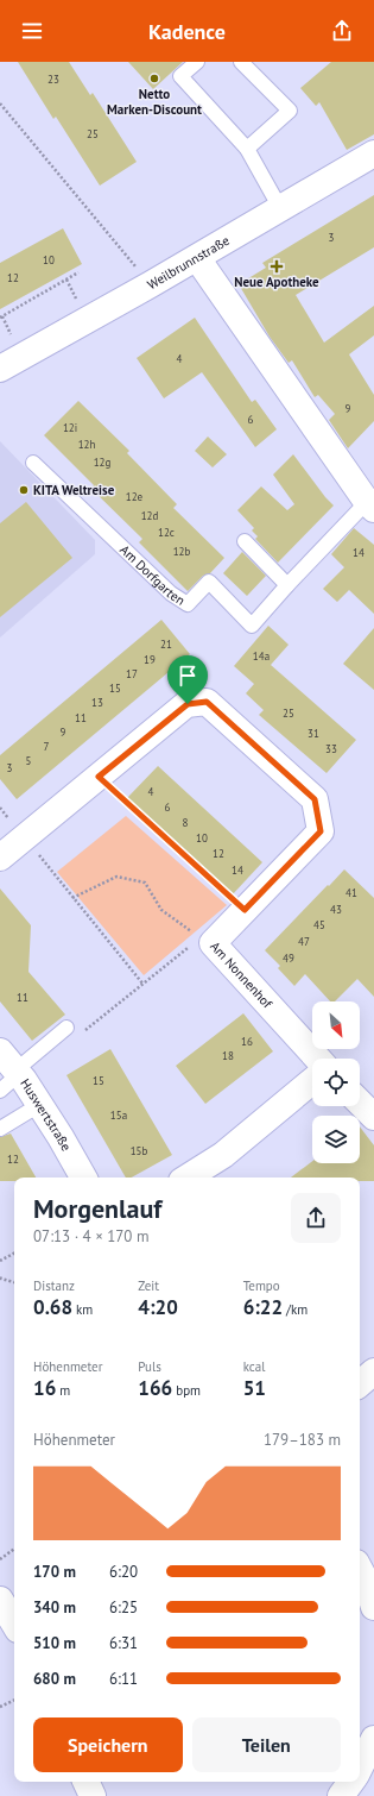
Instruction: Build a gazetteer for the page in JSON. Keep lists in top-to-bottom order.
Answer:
{
  "streets": {
    "street": [
      "Weilbrunnstraße",
      "Am Dorfgarten",
      "Am Nonnenhof",
      "Huswertstraße"
    ]
  },
  "crossings": [
    ["Weilbrunnstraße", "Am Dorfgarten"]
  ],
  "places": {
    "other": ["Netto Marken-Discount", "KITA Weltreise"],
    "health": ["Neue Apotheke"]
  },
  "house_numbers": [
    "23",
    "25",
    "3",
    "10",
    "12",
    "4",
    "9",
    "6",
    "12i",
    "12h",
    "12g",
    "12e",
    "12d",
    "12c",
    "12b",
    "14",
    "21",
    "14a",
    "19",
    "17",
    "15",
    "13",
    "25",
    "11",
    "9",
    "31",
    "7",
    "33",
    "5",
    "3",
    "4",
    "6",
    "8",
    "10",
    "12",
    "14",
    "41",
    "43",
    "45",
    "47",
    "49",
    "11",
    "16",
    "18",
    "15",
    "15a",
    "15b",
    "12"
  ],
  "north": "bottom right",
  "page": {
    "header": "Kadence",
    "heading": ["Morgenlauf", "07:13 · 4 × 170 m"],
    "stats": [
      ["Distanz", "0.68 km"],
      ["Zeit", "4:20"],
      ["Tempo", "6:22 /km"],
      ["Höhenmeter", "16 m"],
      ["Puls", "166 bpm"],
      ["kcal", "51"]
    ],
    "chart": ["Höhenmeter", "179–183 m"],
    "list": [
      {
        "name": "170 m",
        "note": "6:20"
      },
      {
        "name": "340 m",
        "note": "6:25"
      },
      {
        "name": "510 m",
        "note": "6:31"
      },
      {
        "name": "680 m",
        "note": "6:11"
      }
    ],
    "buttons": ["Speichern", "Teilen"]
  }
}
